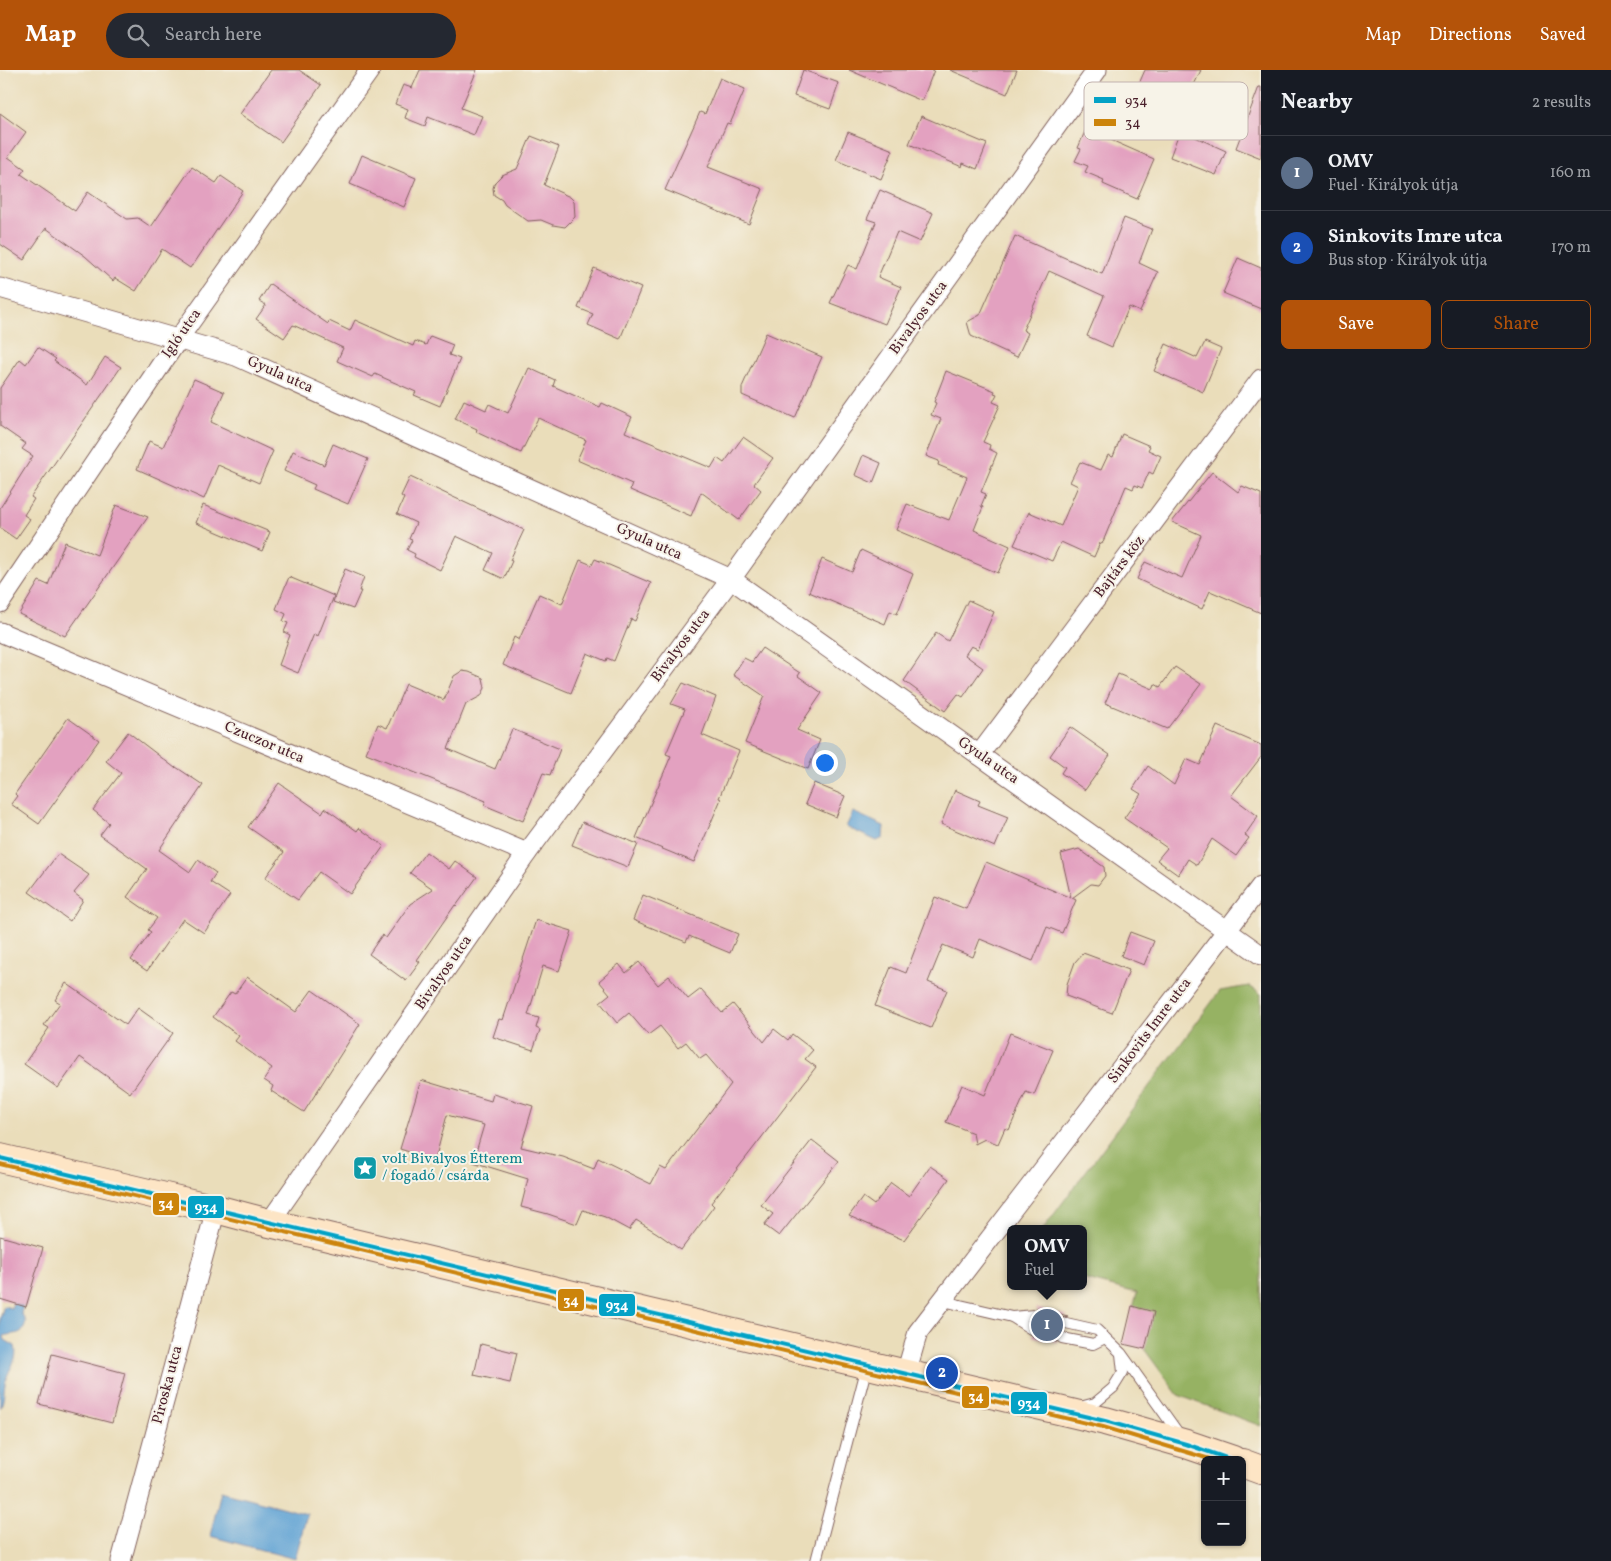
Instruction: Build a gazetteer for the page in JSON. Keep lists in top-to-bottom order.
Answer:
{
  "streets": {
    "street": [
      "Bivalyos utca",
      "Igló utca",
      "Gyula utca",
      "Bajtárs köz",
      "Czuczor utca",
      "Sinkovits Imre utca",
      "Piroska utca"
    ]
  },
  "crossings": [
    ["Bivalyos utca", "Gyula utca"],
    ["Bivalyos utca", "Czuczor utca"],
    ["Igló utca", "Gyula utca"],
    ["Gyula utca", "Bajtárs köz"],
    ["Gyula utca", "Sinkovits Imre utca"]
  ],
  "places": {
    "place": ["volt Bivalyos Étterem / fogadó / csárda"]
  },
  "lines": ["transit line 934", "transit line 34"],
  "legend": ["934", "34"],
  "page": {
    "header": "Map",
    "search": "Search here",
    "nav": ["Map", "Directions", "Saved"],
    "heading": ["Nearby", "2 results"],
    "list": [
      {
        "mark": "1",
        "name": "OMV",
        "note": "Fuel · Királyok útja",
        "value": "160 m"
      },
      {
        "mark": "2",
        "name": "Sinkovits Imre utca",
        "note": "Bus stop · Királyok útja",
        "value": "170 m"
      }
    ],
    "buttons": ["Save", "Share"],
    "popup": ["OMV", "Fuel"],
    "pins": ["1", "2"],
    "map_buttons": ["+", "−"]
  }
}
